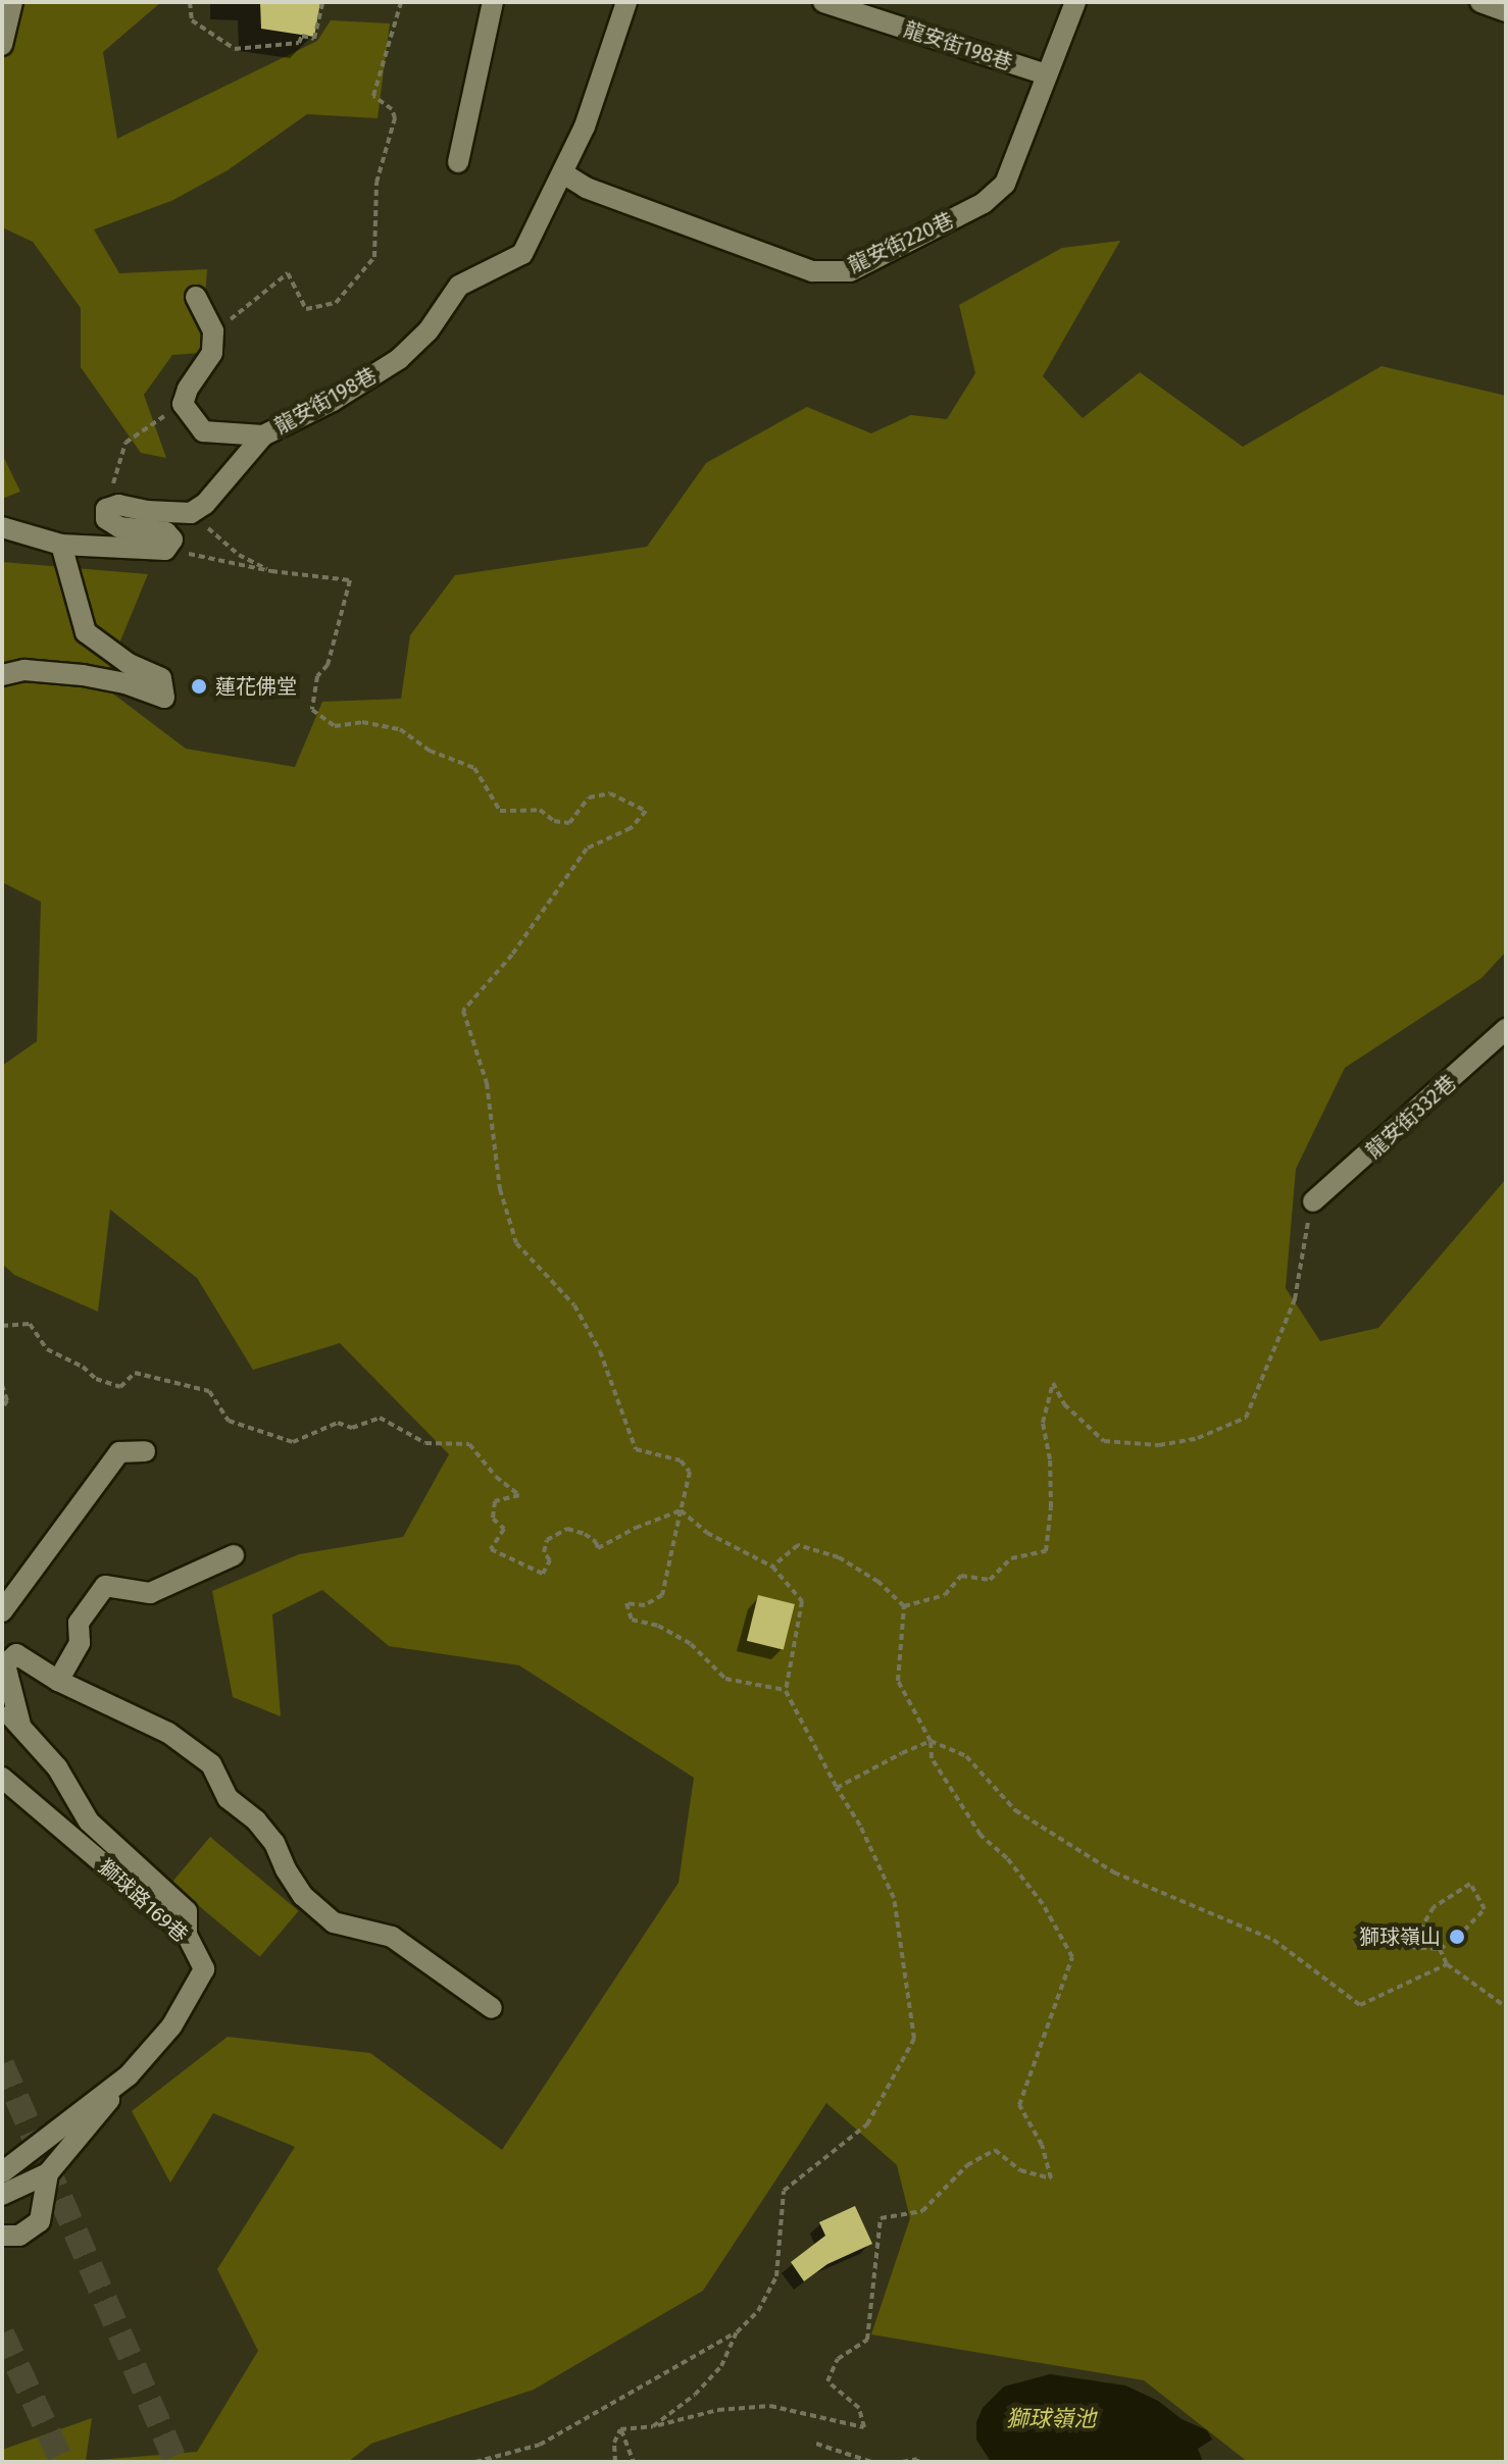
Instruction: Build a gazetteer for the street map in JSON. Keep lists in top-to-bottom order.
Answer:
{
  "streets": {
    "lane": [
      "龍安街198巷",
      "龍安街220巷",
      "龍安街332巷",
      "獅球路169巷"
    ]
  },
  "crossings": [
    ["龍安街198巷", "龍安街220巷"]
  ],
  "water": ["獅球嶺池"],
  "places": ["蓮花佛堂", "獅球嶺山"]
}
